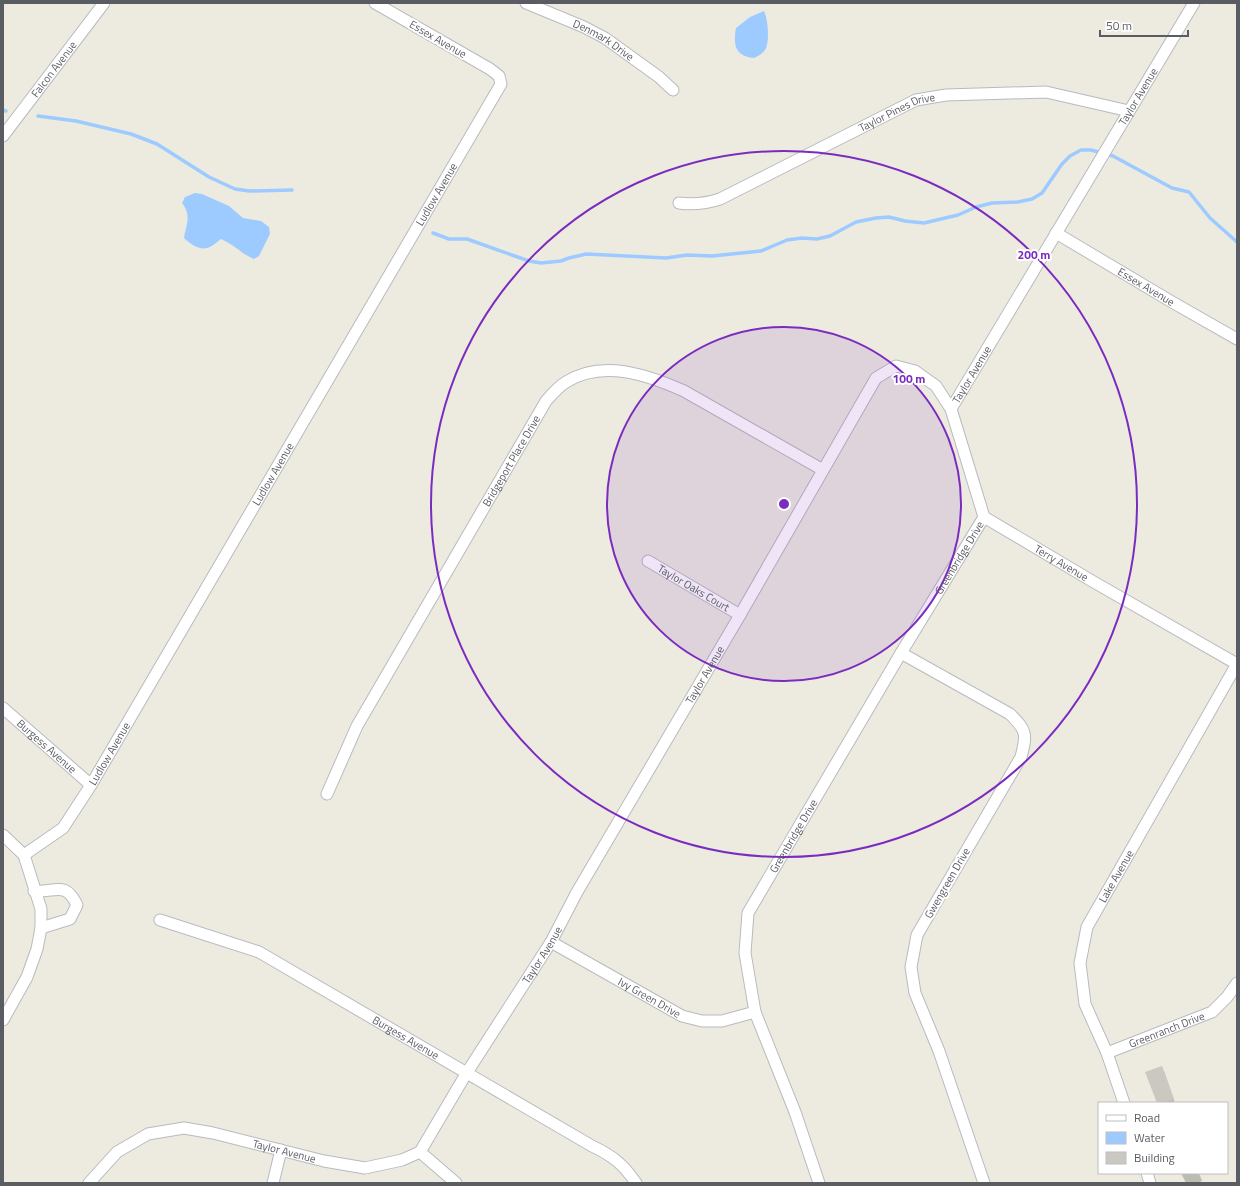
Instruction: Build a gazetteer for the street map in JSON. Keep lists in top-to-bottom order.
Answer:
{
  "streets": {
    "street": [
      "Essex Avenue",
      "Denmark Drive",
      "Falcon Avenue",
      "Taylor Avenue",
      "Taylor Pines Drive",
      "Ludlow Avenue",
      "Bridgeport Place Drive",
      "Greenbridge Drive",
      "Terry Avenue",
      "Taylor Oaks Court",
      "Burgess Avenue",
      "Lake Avenue",
      "Gwengreen Drive",
      "Ivy Green Drive",
      "Greenranch Drive"
    ]
  },
  "crossings": [
    ["Essex Avenue", "Taylor Avenue"],
    ["Essex Avenue", "Ludlow Avenue"],
    ["Taylor Avenue", "Taylor Pines Drive"],
    ["Taylor Avenue", "Bridgeport Place Drive"],
    ["Taylor Avenue", "Taylor Oaks Court"],
    ["Taylor Avenue", "Burgess Avenue"],
    ["Taylor Avenue", "Ivy Green Drive"],
    ["Ludlow Avenue", "Burgess Avenue"],
    ["Greenbridge Drive", "Terry Avenue"],
    ["Greenbridge Drive", "Gwengreen Drive"],
    ["Greenbridge Drive", "Ivy Green Drive"],
    ["Terry Avenue", "Lake Avenue"],
    ["Lake Avenue", "Greenranch Drive"]
  ],
  "legend": ["Road", "Water", "Building"],
  "scale_bar": "50 m",
  "rings": ["200 m", "100 m"]
}
